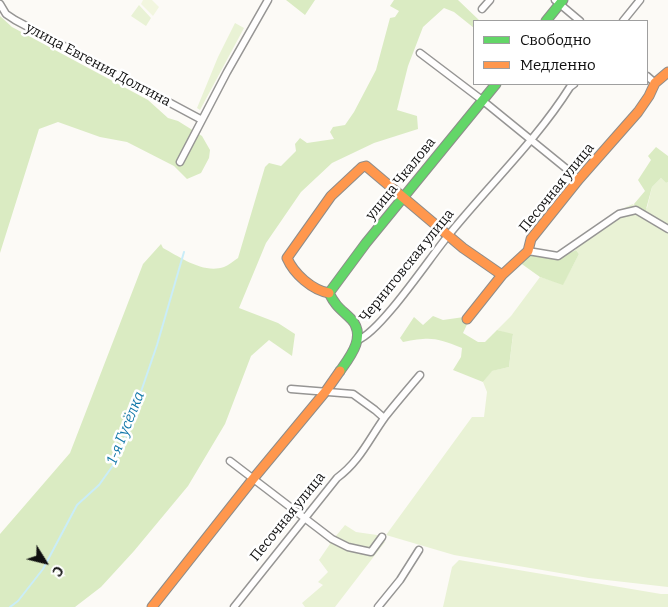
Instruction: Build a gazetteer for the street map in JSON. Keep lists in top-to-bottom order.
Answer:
{
  "streets": {
    "street": [
      "улица Евгения Долгина",
      "улица Чкалова",
      "Песочная улица",
      "Черниговская улица"
    ]
  },
  "water": ["1-я Гусёлка"],
  "legend": ["Свободно", "Медленно"],
  "north": "bottom right"
}
